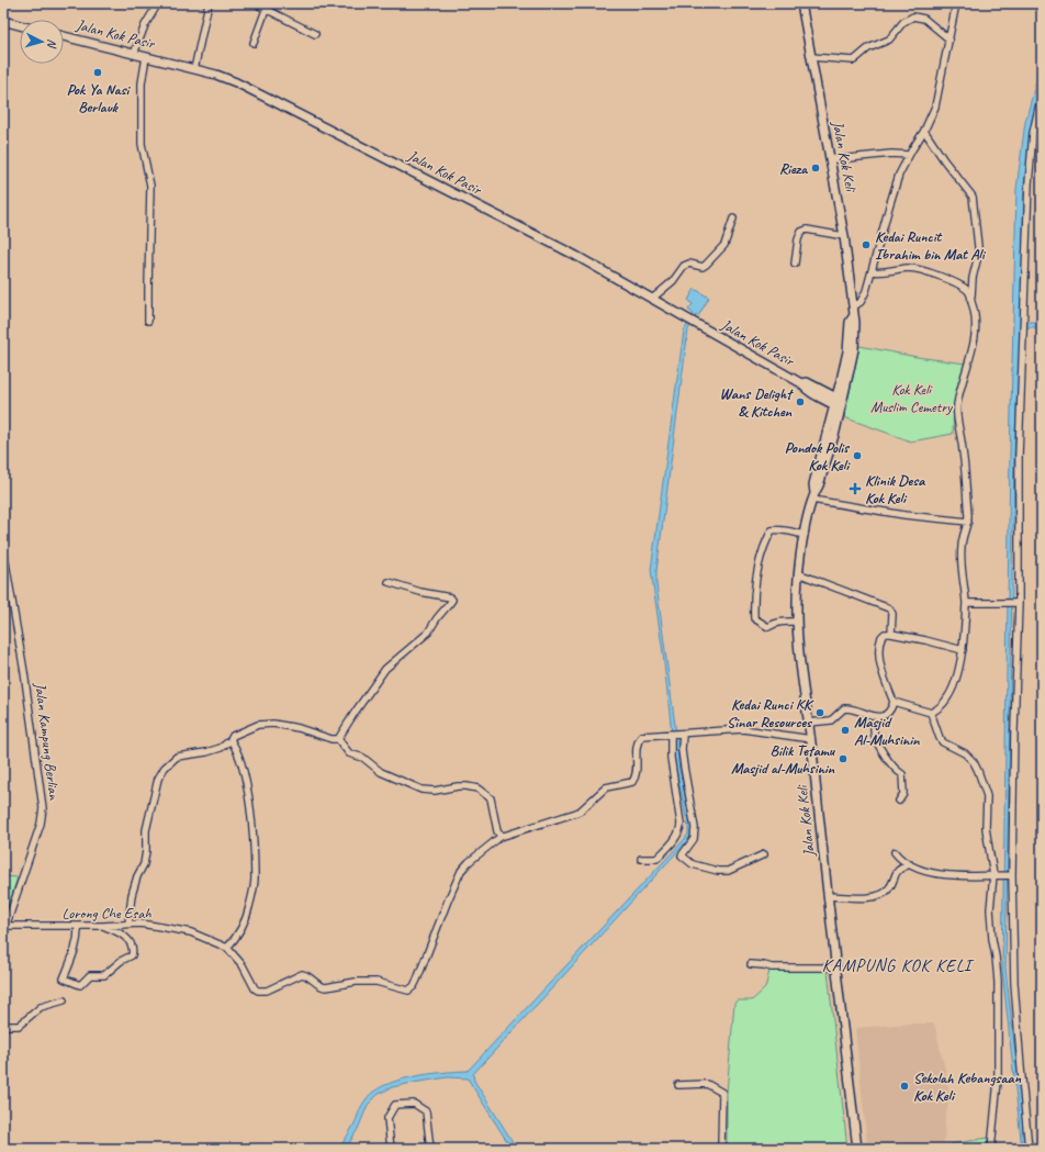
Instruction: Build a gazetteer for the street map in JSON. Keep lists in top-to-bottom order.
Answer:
{
  "streets": {
    "street": [
      "Jalan Kok Pasir",
      "Jalan Kok Keli",
      "Jalan Kampung Berlian",
      "Lorong Che Esah"
    ]
  },
  "crossings": [
    ["Jalan Kok Pasir", "Jalan Kok Keli"],
    ["Jalan Kampung Berlian", "Lorong Che Esah"]
  ],
  "districts": ["KAMPUNG KOK KELI"],
  "parks": ["Kok Keli Muslim Cemetry"],
  "places": {
    "other": [
      "Pok Ya Nasi Berlauk",
      "Rieza",
      "Kedai Runcit Ibrahim bin Mat Ali",
      "Wans Delight & Kitchen",
      "Pondok Polis Kok Keli",
      "Kedai Runci KK Sinar Resources",
      "Masjid Al-Muhsinin",
      "Bilik Tetamu Masjid al-Muhsinin",
      "Sekolah Kebangsaan Kok Keli"
    ],
    "health": ["Klinik Desa Kok Keli"]
  },
  "north": "right"
}
